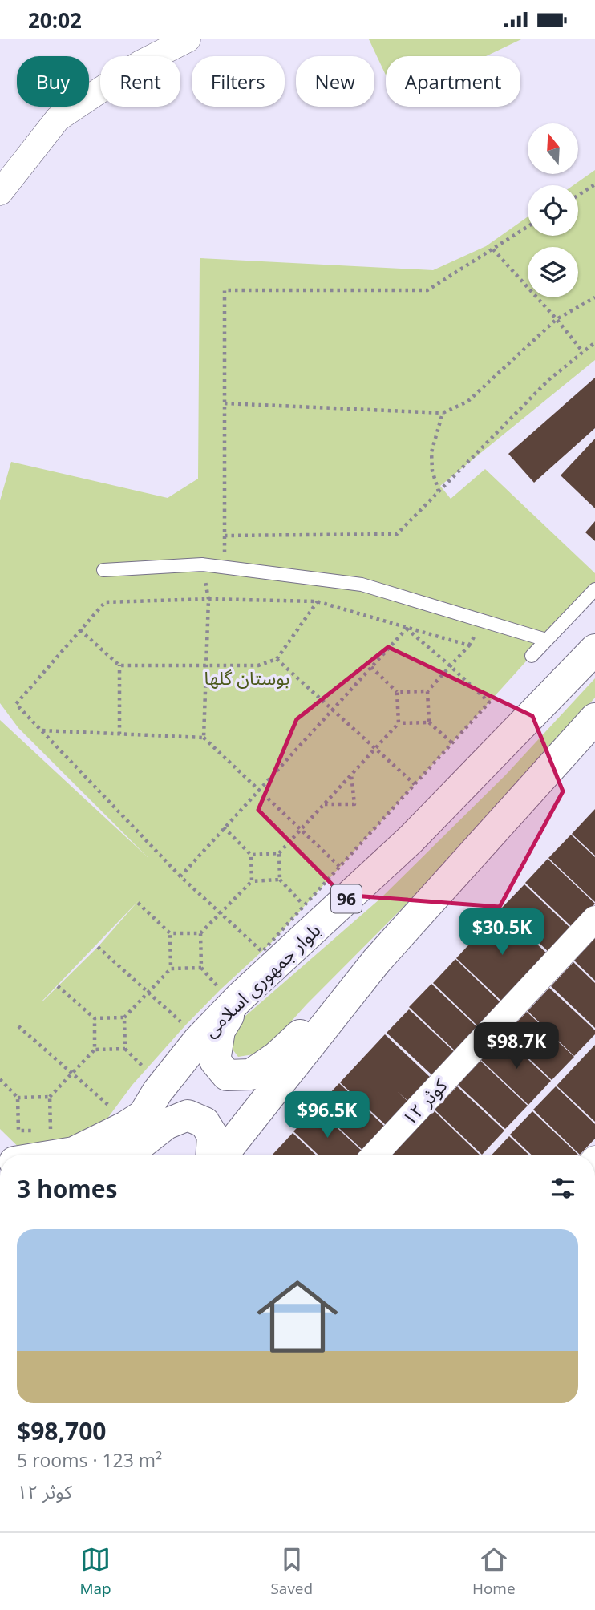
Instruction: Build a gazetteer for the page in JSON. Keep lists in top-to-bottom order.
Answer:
{
  "streets": {
    "main road": ["96", "بلوار جمهوری اسلامی"],
    "street": ["کوثر ۱۲"]
  },
  "parks": ["بوستان گلها"],
  "north": "top",
  "page": {
    "status": "20:02",
    "chip": [
      "Buy",
      "Rent",
      "Filters",
      "New",
      "Apartment"
    ],
    "price": ["$30.5K", "$98.7K", "$96.5K"],
    "heading": "3 homes",
    "list": [
      {
        "name": "$98,700",
        "note": "5 rooms · 123 m² · کوثر ۱۲"
      }
    ],
    "tabs": ["Map", "Saved", "Home"]
  }
}
